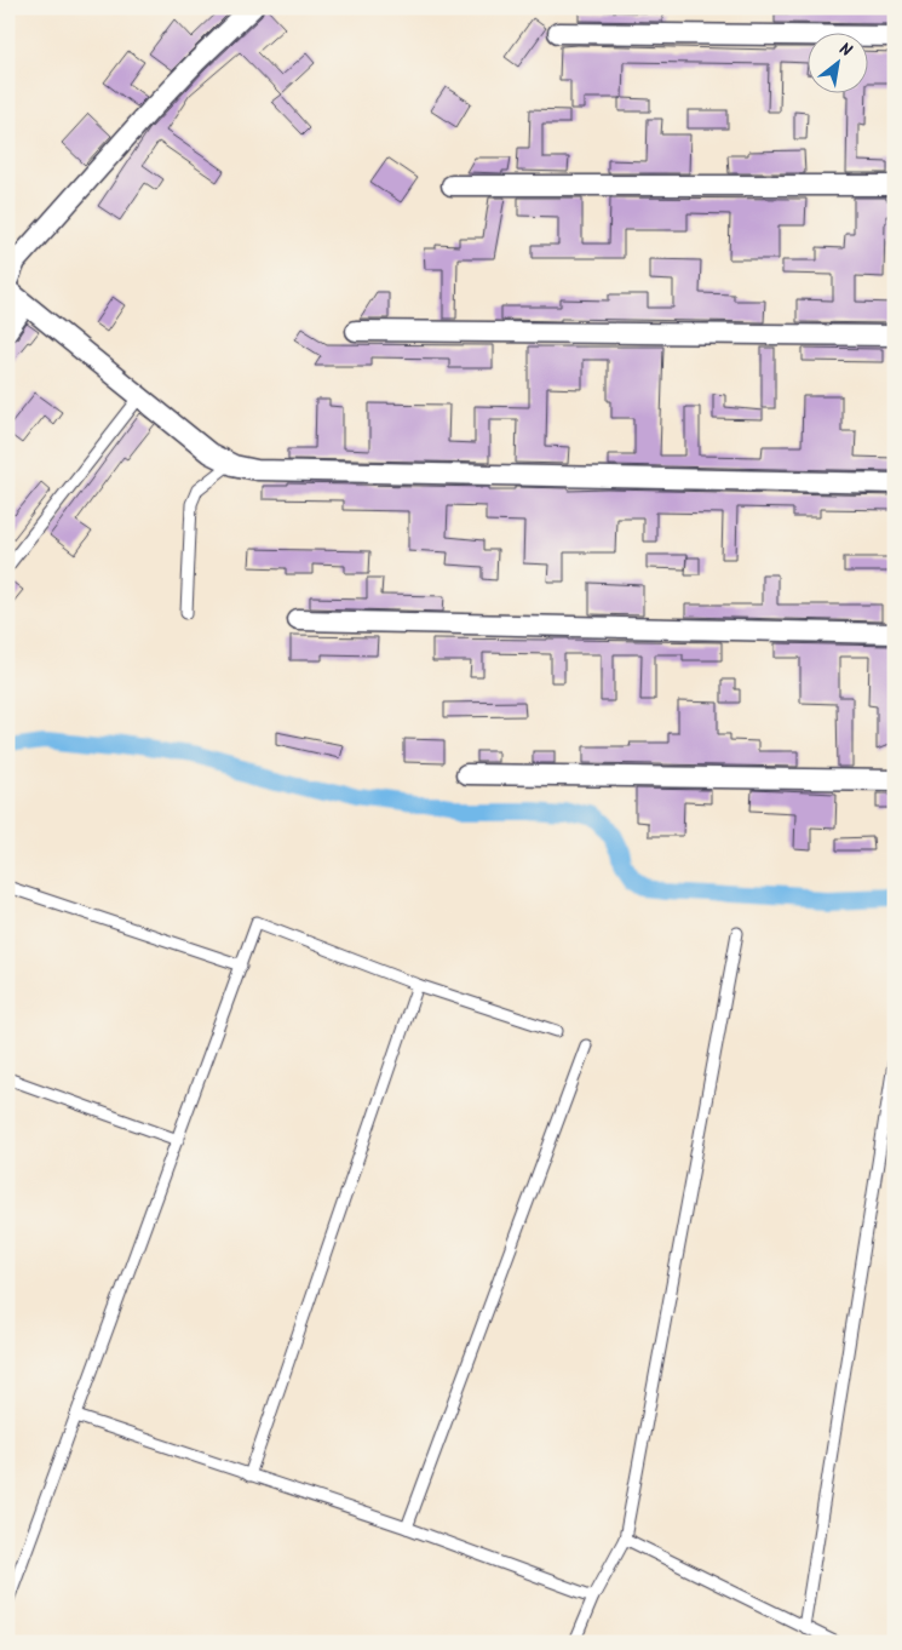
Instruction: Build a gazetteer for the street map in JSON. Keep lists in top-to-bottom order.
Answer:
{
  "north": "top right"
}
